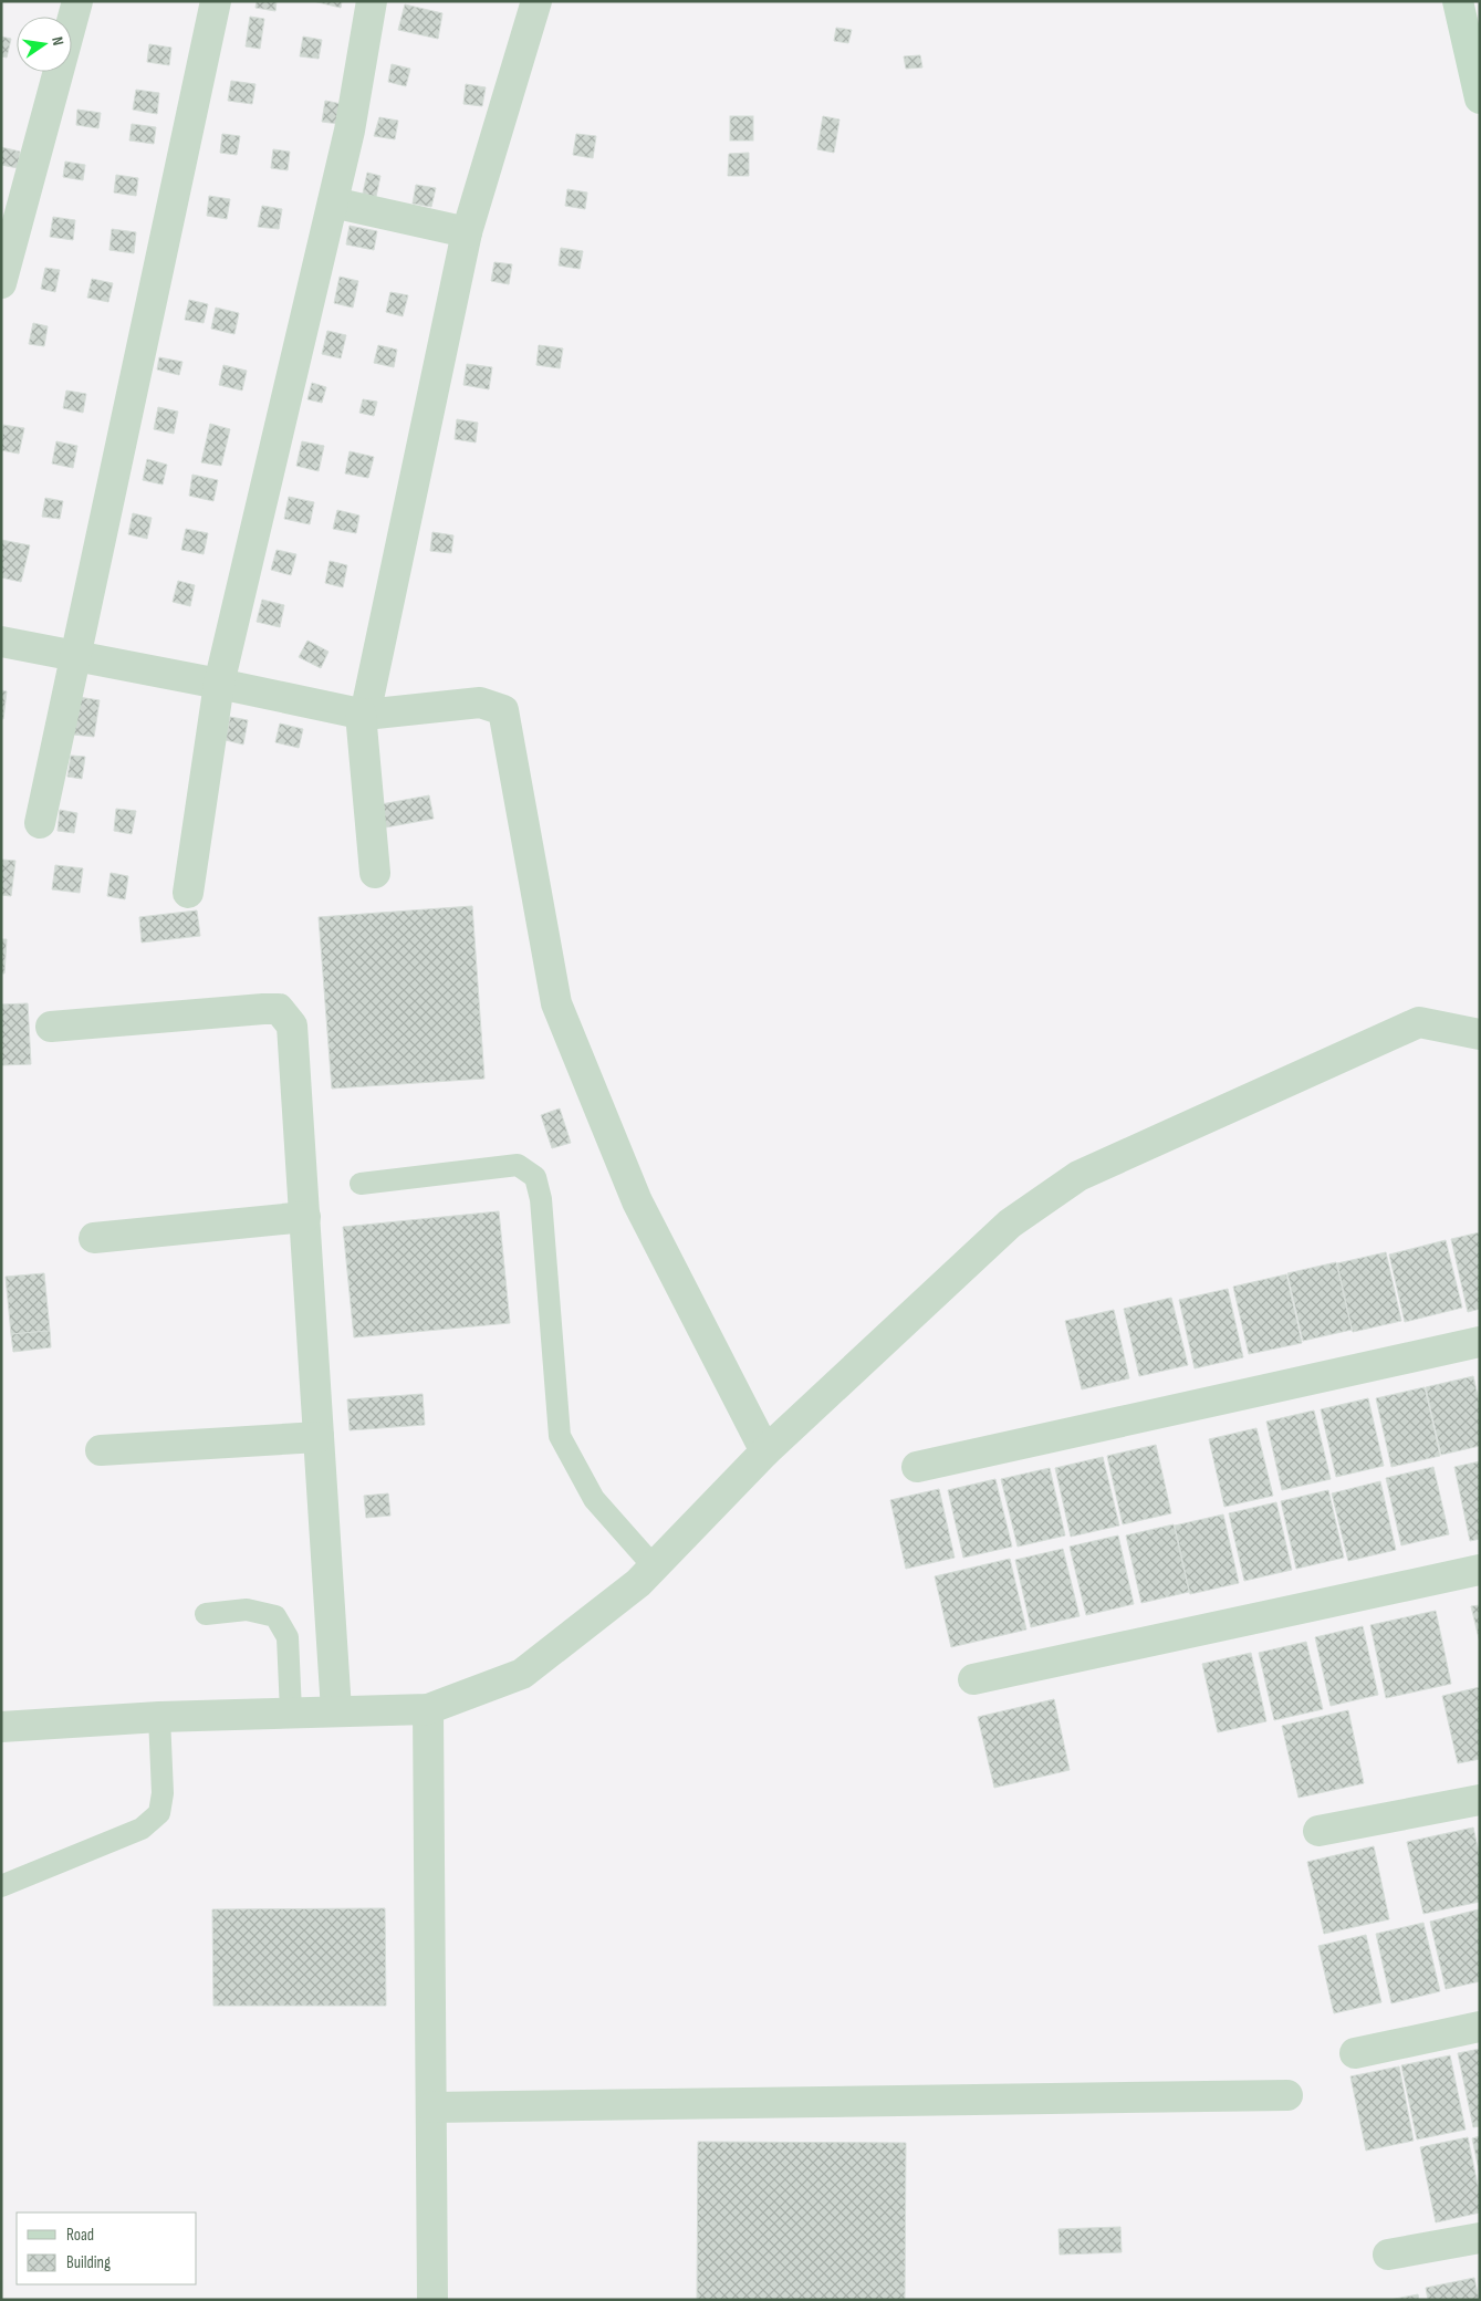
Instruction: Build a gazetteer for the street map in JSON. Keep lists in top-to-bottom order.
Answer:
{
  "legend": ["Road", "Building"],
  "north": "right"
}
